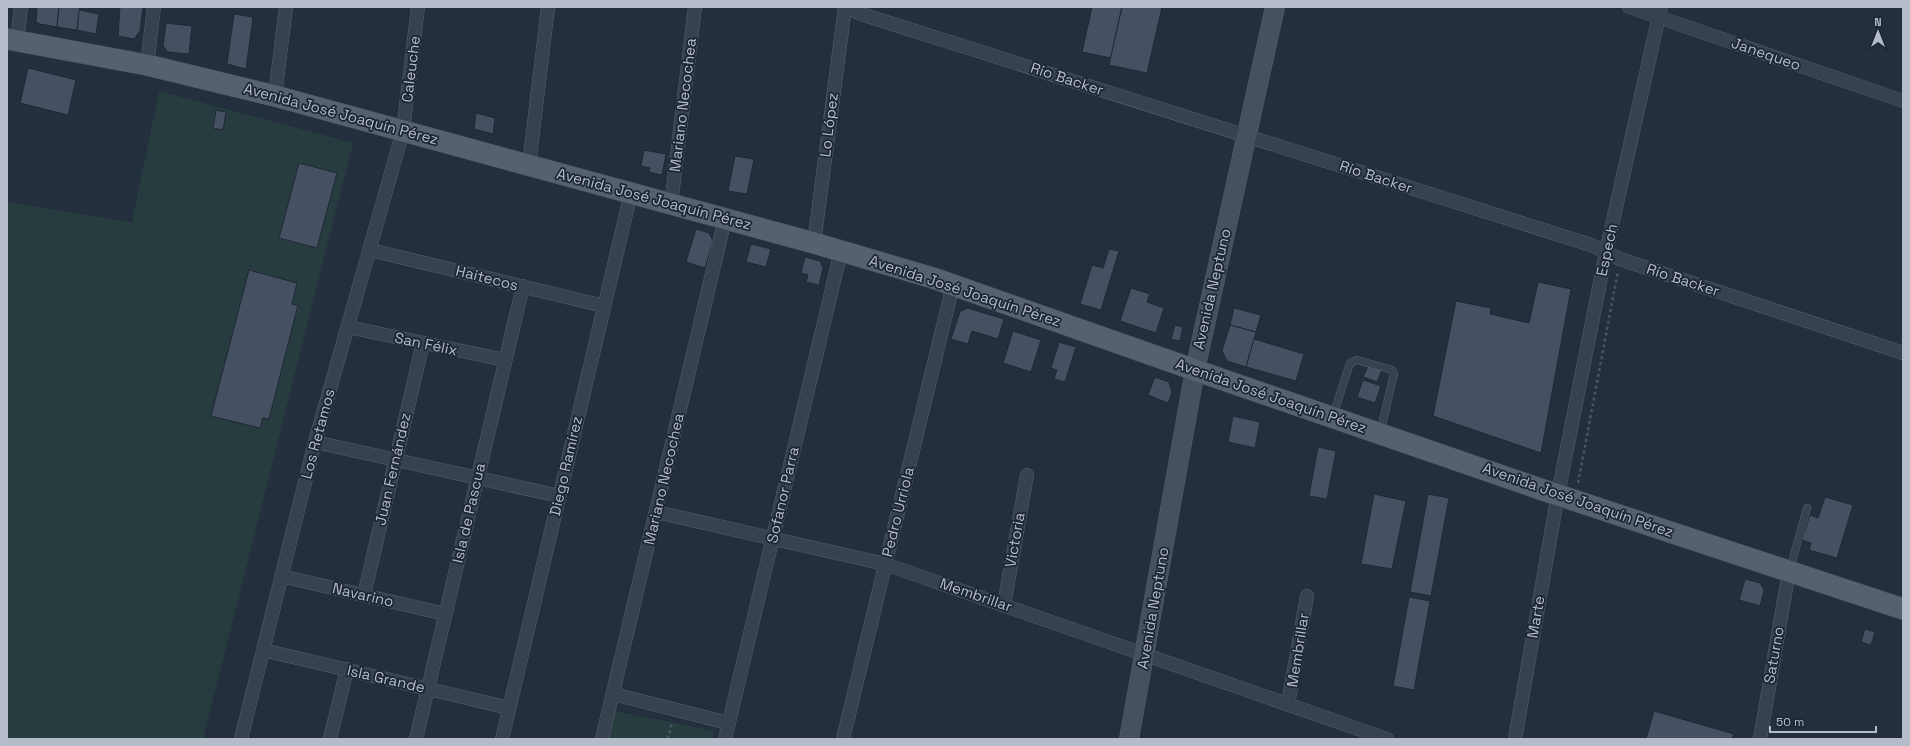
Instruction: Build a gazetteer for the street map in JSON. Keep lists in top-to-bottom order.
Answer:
{
  "streets": {
    "main road": ["Avenida José Joaquín Pérez", "Avenida Neptuno"],
    "street": [
      "Janequeo",
      "Caleuche",
      "Río Backer",
      "Mariano Necochea",
      "Lo López",
      "Espech",
      "Haitecos",
      "San Félix",
      "Los Retamos",
      "Diego Ramírez",
      "Juan Fernández",
      "Sofanor Parra",
      "Pedro Urriola",
      "Isla de Pascua",
      "Victoria",
      "Navarino",
      "Membrillar",
      "Marte",
      "Saturno",
      "Isla Grande"
    ]
  },
  "crossings": [
    ["Janequeo", "Espech"],
    ["Caleuche", "Avenida José Joaquín Pérez"],
    ["Caleuche", "Los Retamos"],
    ["Río Backer", "Lo López"],
    ["Río Backer", "Espech"],
    ["Río Backer", "Avenida Neptuno"],
    ["Mariano Necochea", "Avenida José Joaquín Pérez"],
    ["Mariano Necochea", "Membrillar"],
    ["Avenida José Joaquín Pérez", "Lo López"],
    ["Avenida José Joaquín Pérez", "Espech"],
    ["Avenida José Joaquín Pérez", "Avenida Neptuno"],
    ["Avenida José Joaquín Pérez", "Los Retamos"],
    ["Avenida José Joaquín Pérez", "Diego Ramírez"],
    ["Avenida José Joaquín Pérez", "Sofanor Parra"],
    ["Avenida José Joaquín Pérez", "Pedro Urriola"],
    ["Avenida José Joaquín Pérez", "Marte"],
    ["Avenida José Joaquín Pérez", "Saturno"],
    ["Espech", "Marte"],
    ["Haitecos", "Los Retamos"],
    ["Haitecos", "Diego Ramírez"],
    ["Haitecos", "Isla de Pascua"],
    ["Avenida Neptuno", "Membrillar"],
    ["San Félix", "Los Retamos"],
    ["San Félix", "Juan Fernández"],
    ["San Félix", "Isla de Pascua"],
    ["Los Retamos", "Navarino"],
    ["Los Retamos", "Isla Grande"],
    ["Diego Ramírez", "Isla Grande"],
    ["Juan Fernández", "Navarino"],
    ["Sofanor Parra", "Membrillar"],
    ["Pedro Urriola", "Membrillar"],
    ["Isla de Pascua", "Navarino"],
    ["Isla de Pascua", "Isla Grande"],
    ["Victoria", "Membrillar"]
  ],
  "scale_bar": "50 m",
  "north": "top"
}
